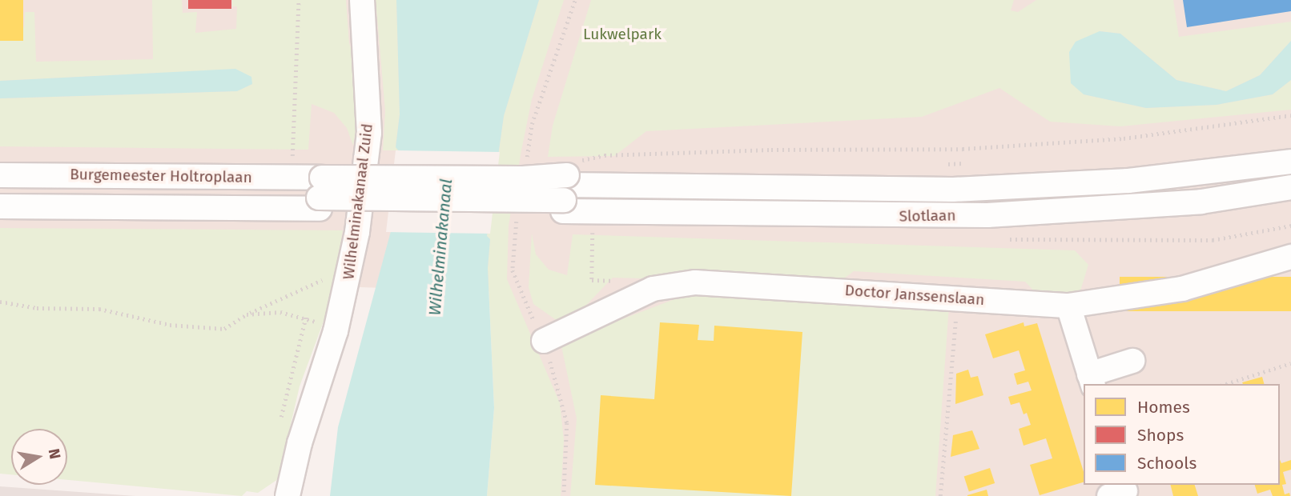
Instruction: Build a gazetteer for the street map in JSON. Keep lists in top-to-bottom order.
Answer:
{
  "streets": {
    "street": [
      "Burgemeester Holtroplaan",
      "Wilhelminakanaal Zuid",
      "Slotlaan",
      "Doctor Janssenslaan"
    ]
  },
  "water": ["Wilhelminakanaal"],
  "parks": ["Lukwelpark"],
  "legend": ["Homes", "Shops", "Schools"],
  "north": "right"
}
